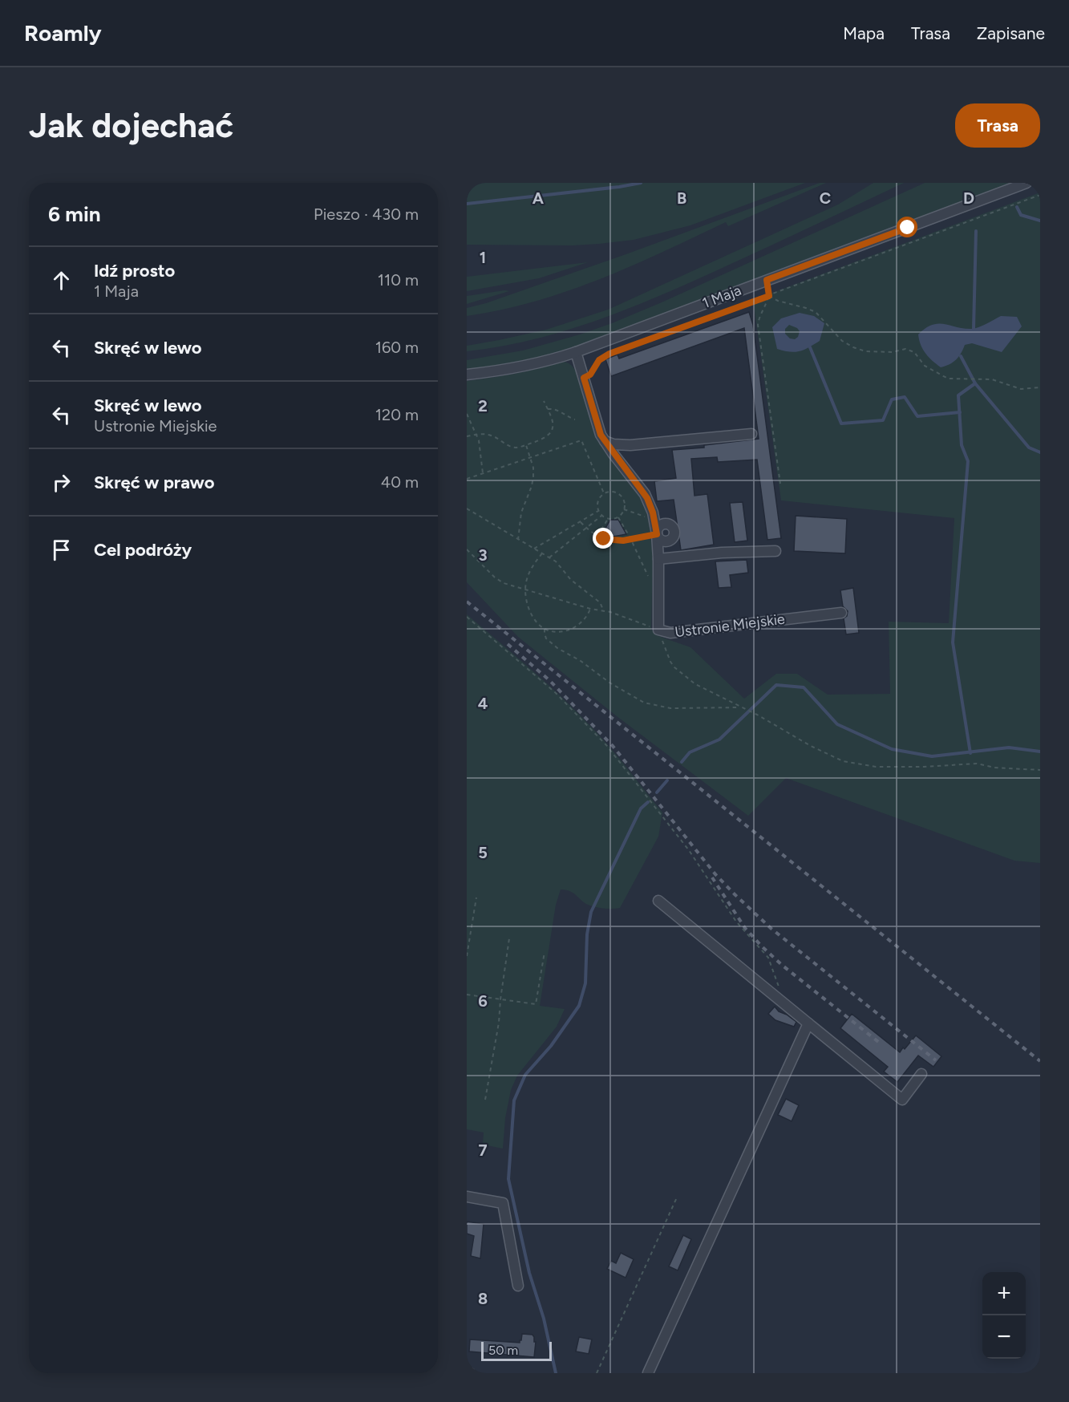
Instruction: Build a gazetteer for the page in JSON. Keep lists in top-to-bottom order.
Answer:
{
  "streets": {
    "street": ["1 Maja", "Ustronie Miejskie"]
  },
  "crossings": [
    ["1 Maja", "Ustronie Miejskie"]
  ],
  "scale_bar": "50 m",
  "page": {
    "header": "Roamly",
    "nav": ["Mapa", "Trasa", "Zapisane"],
    "buttons": "Trasa",
    "title": "Jak dojechać",
    "heading": ["6 min", "Pieszo · 430 m"],
    "list": [
      ["Idź prosto", "1 Maja", "110 m"],
      ["Skręć w lewo", "160 m"],
      ["Skręć w lewo", "Ustronie Miejskie", "120 m"],
      ["Skręć w prawo", "40 m"],
      "Cel podróży"
    ],
    "map_buttons": ["+", "−"],
    "scale": "50 m"
  },
  "grid": {
    "columns": [
      "A",
      "B",
      "C",
      "D"
    ],
    "rows": [
      "1",
      "2",
      "3",
      "4",
      "5",
      "6",
      "7",
      "8"
    ]
  }
}
